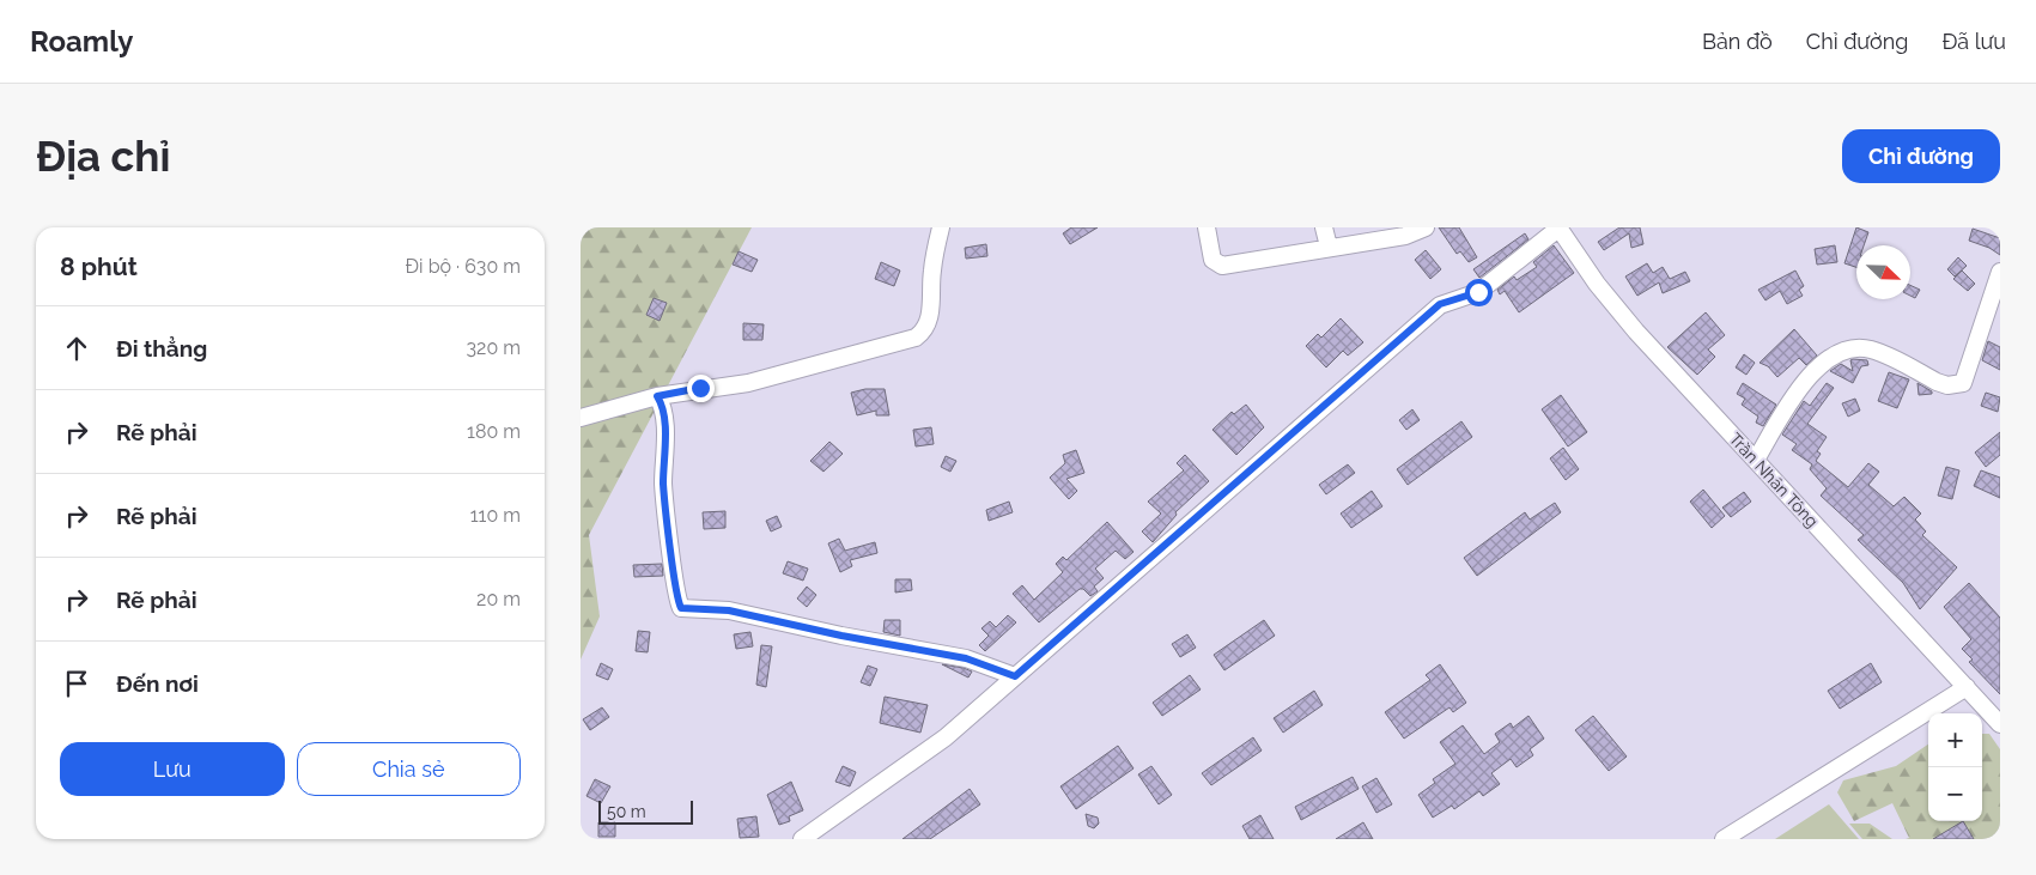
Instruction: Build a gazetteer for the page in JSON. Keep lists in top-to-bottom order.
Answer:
{
  "streets": {
    "street": ["Trần Nhân Tông"]
  },
  "scale_bar": "50 m",
  "north": "bottom right",
  "page": {
    "header": "Roamly",
    "nav": ["Bản đồ", "Chỉ đường", "Đã lưu"],
    "buttons": [
      "Chỉ đường",
      ["Lưu", "Chia sẻ"]
    ],
    "title": "Địa chỉ",
    "heading": ["8 phút", "Đi bộ · 630 m"],
    "list": [
      ["Đi thẳng", "320 m"],
      ["Rẽ phải", "180 m"],
      ["Rẽ phải", "110 m"],
      ["Rẽ phải", "20 m"],
      "Đến nơi"
    ],
    "map_buttons": ["+", "−"],
    "scale": "50 m"
  }
}
